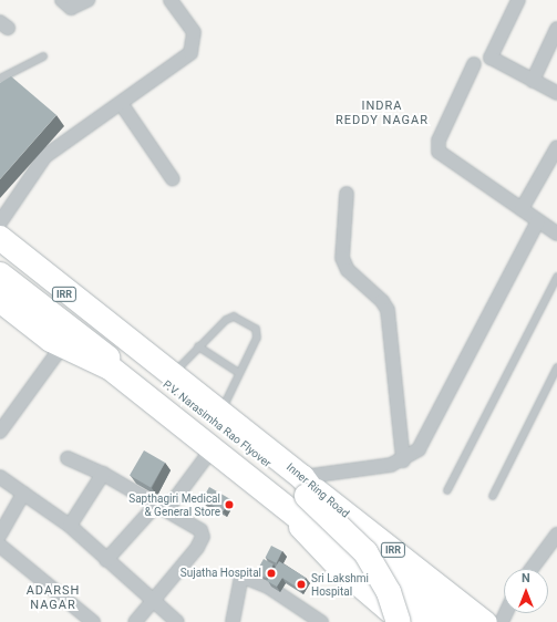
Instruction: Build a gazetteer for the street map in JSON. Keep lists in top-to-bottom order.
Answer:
{
  "streets": {
    "highway": ["IRR", "P.V. Narasimha Rao Flyover", "Inner Ring Road"]
  },
  "crossings": [
    ["IRR", "P.V. Narasimha Rao Flyover"],
    ["IRR", "Inner Ring Road"]
  ],
  "districts": ["INDRA REDDY NAGAR", "ADARSH NAGAR"],
  "places": ["Sapthagiri Medical & General Store", "Sujatha Hospital", "Sri Lakshmi Hospital"],
  "north": "top"
}
